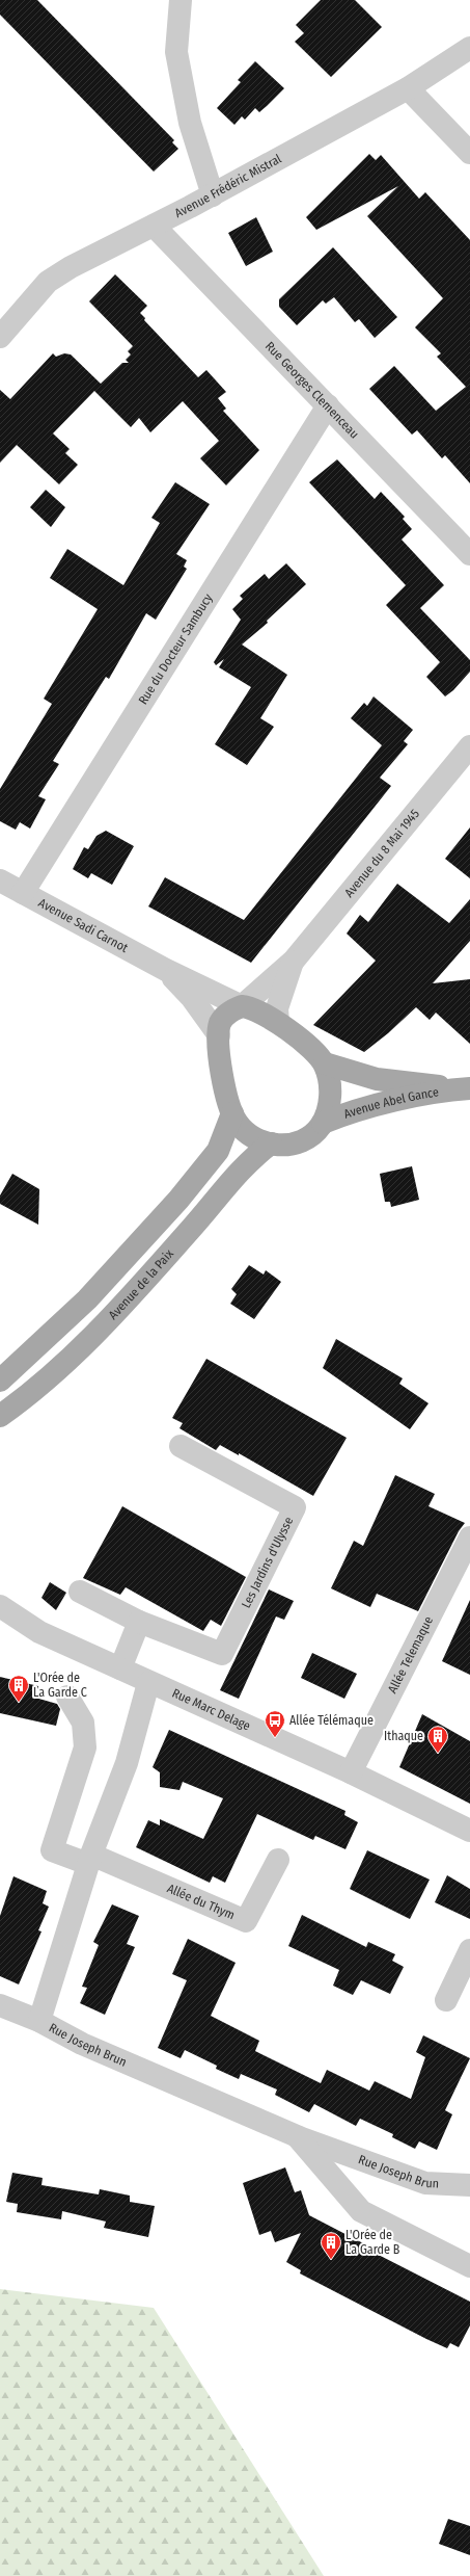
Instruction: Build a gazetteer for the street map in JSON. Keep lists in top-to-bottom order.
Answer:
{
  "streets": {
    "main road": ["Avenue Abel Gance", "Avenue de la Paix"],
    "street": [
      "Avenue Frédéric Mistral",
      "Rue Georges Clemenceau",
      "Rue du Docteur Sambucy",
      "Avenue du 8 Mai 1945",
      "Avenue Sadi Carnot",
      "Les Jardins d'Ulysse",
      "Allée Telemaque",
      "Rue Marc Delage",
      "Allée du Thym",
      "Rue Joseph Brun"
    ]
  },
  "crossings": [
    ["Avenue Frédéric Mistral", "Rue Georges Clemenceau"],
    ["Rue Georges Clemenceau", "Rue du Docteur Sambucy"],
    ["Rue du Docteur Sambucy", "Avenue Sadi Carnot"],
    ["Avenue du 8 Mai 1945", "Avenue Sadi Carnot"],
    ["Avenue du 8 Mai 1945", "Avenue Abel Gance"],
    ["Avenue du 8 Mai 1945", "Avenue de la Paix"],
    ["Avenue Sadi Carnot", "Avenue Abel Gance"],
    ["Avenue Sadi Carnot", "Avenue de la Paix"],
    ["Avenue Abel Gance", "Avenue de la Paix"],
    ["Allée Telemaque", "Rue Marc Delage"],
    ["Rue Marc Delage", "Rue Joseph Brun"],
    ["Allée du Thym", "Rue Joseph Brun"]
  ],
  "places": {
    "building": ["L'Orée de La Garde C", "Ithaque", "L'Orée de La Garde B"],
    "bus stop": ["Allée Télémaque"]
  }
}
